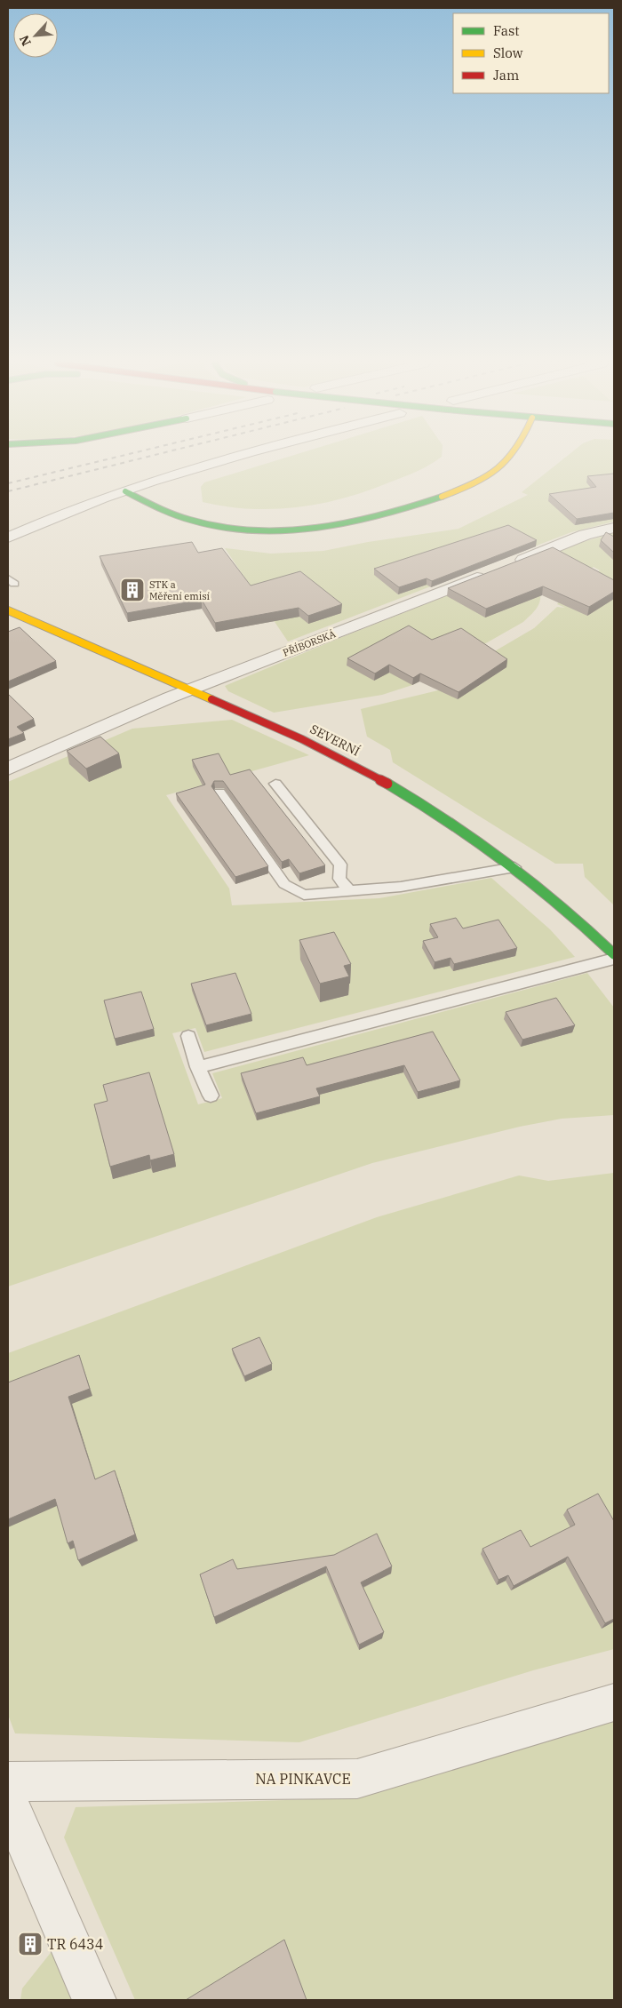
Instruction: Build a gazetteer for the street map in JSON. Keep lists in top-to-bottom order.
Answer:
{
  "streets": {
    "main road": ["SEVERNÍ"],
    "street": ["PŘÍBORSKÁ", "NA PINKAVCE"]
  },
  "crossings": [
    ["PŘÍBORSKÁ", "SEVERNÍ"]
  ],
  "places": {
    "building": ["STK a Měření emisí", "TR 6434"]
  },
  "legend": ["Fast", "Slow", "Jam"],
  "north": "bottom left"
}
